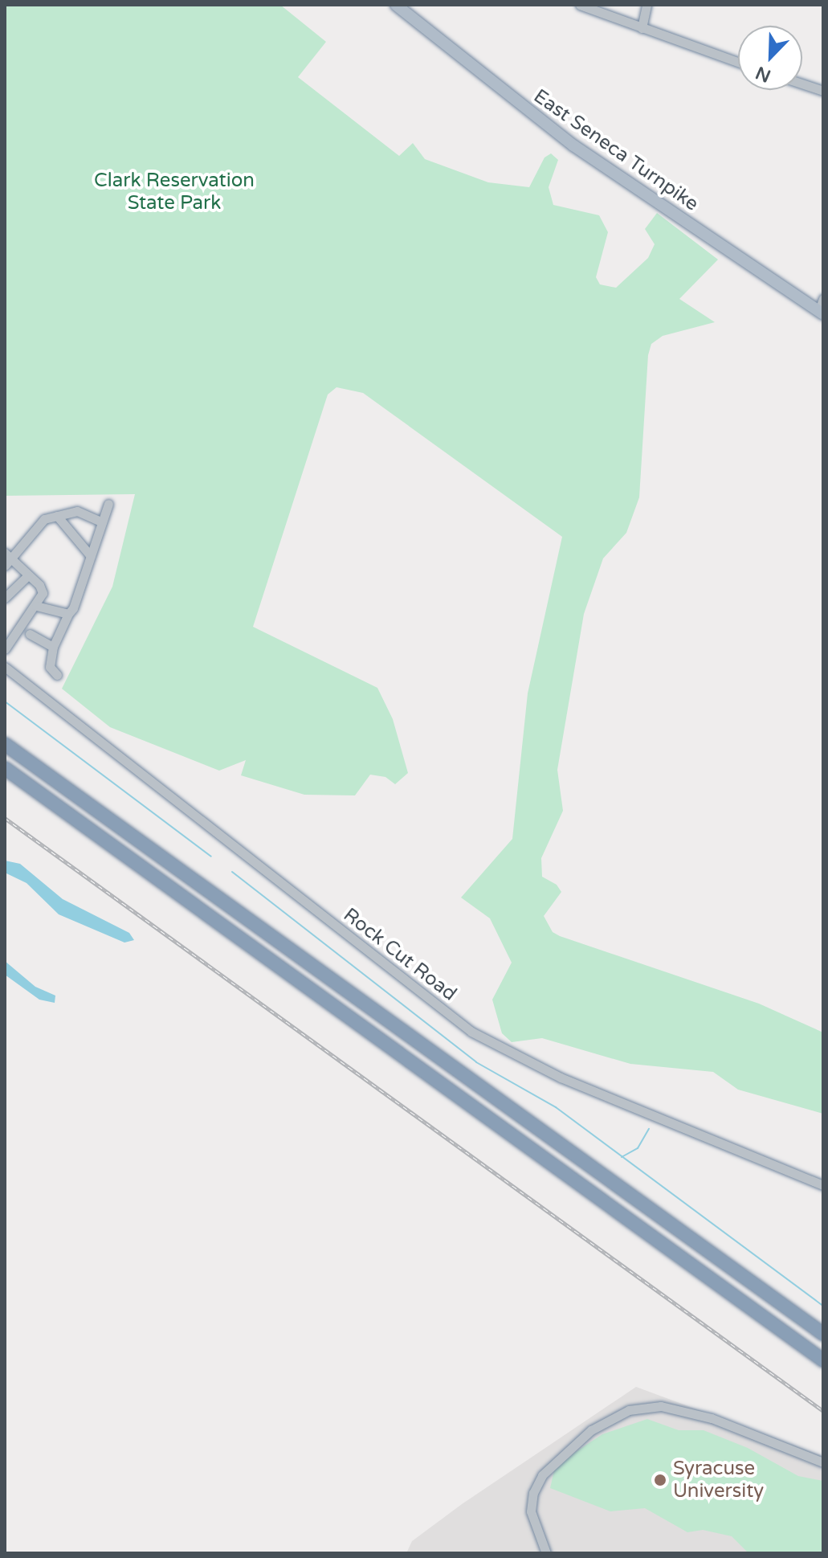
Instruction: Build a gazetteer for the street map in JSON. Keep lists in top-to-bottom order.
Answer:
{
  "streets": {
    "main road": ["East Seneca Turnpike"],
    "street": ["Rock Cut Road"]
  },
  "parks": ["Clark Reservation State Park"],
  "places": ["Syracuse University"],
  "north": "bottom left"
}
